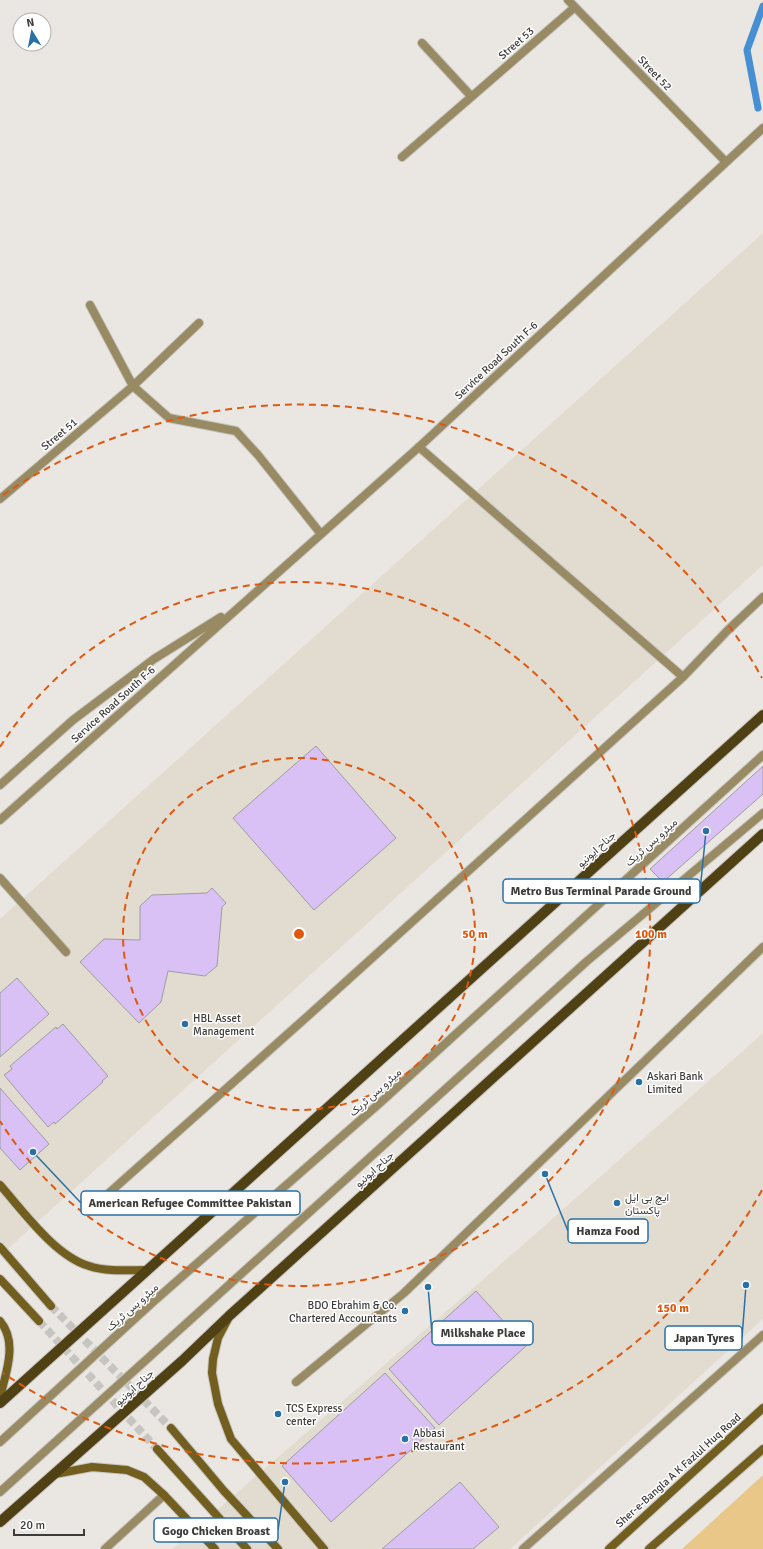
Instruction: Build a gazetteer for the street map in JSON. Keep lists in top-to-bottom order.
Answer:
{
  "streets": {
    "main road": ["جناح ایونیو", "Sher-e-Bangla A K Fazlul Huq Road"],
    "street": [
      "Street 53",
      "Street 52",
      "Service Road South F-6",
      "Street 51",
      "میٹرو بس ٹریک"
    ]
  },
  "crossings": [
    ["Street 53", "Street 52"],
    ["Street 52", "Service Road South F-6"]
  ],
  "places": [
    "Metro Bus Terminal Parade Ground",
    "HBL Asset Management",
    "Askari Bank Limited",
    "American Refugee Committee Pakistan",
    "Hamza Food",
    "ایچ بی ایل پاکستان",
    "Japan Tyres",
    "Milkshake Place",
    "BDO Ebrahim & Co. Chartered Accountants",
    "TCS Express center",
    "Abbasi Restaurant",
    "Gogo Chicken Broast"
  ],
  "scale_bar": "20 m",
  "north": "top",
  "rings": ["50 m", "100 m", "150 m"]
}
